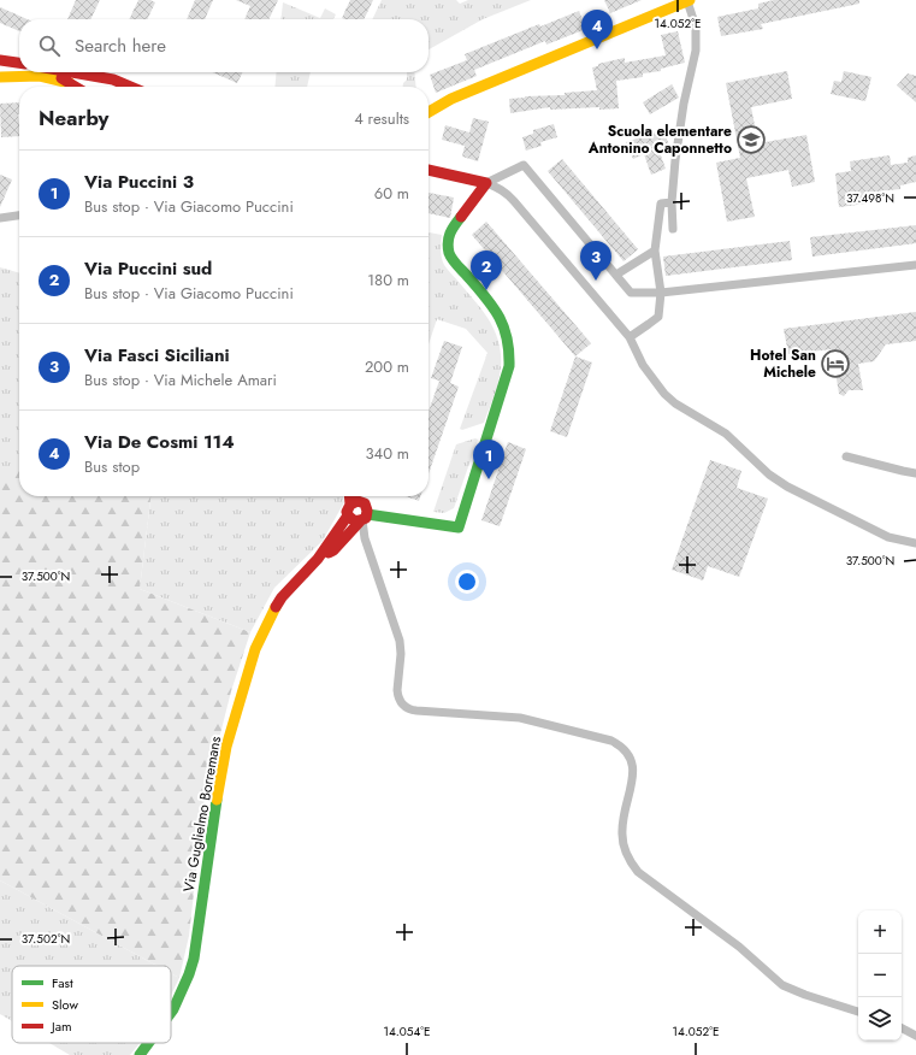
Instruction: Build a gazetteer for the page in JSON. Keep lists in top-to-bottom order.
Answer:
{
  "streets": {
    "main road": ["Via Guglielmo Borremans"]
  },
  "places": {
    "school or university": ["Scuola elementare Antonino Caponnetto"],
    "hotel": ["Hotel San Michele"]
  },
  "legend": ["Fast", "Slow", "Jam"],
  "page": {
    "pins": [
      "4",
      "3",
      "2",
      "1"
    ],
    "search": "Search here",
    "heading": ["Nearby", "4 results"],
    "list": [
      {
        "mark": "1",
        "name": "Via Puccini 3",
        "note": "Bus stop · Via Giacomo Puccini",
        "value": "60 m"
      },
      {
        "mark": "2",
        "name": "Via Puccini sud",
        "note": "Bus stop · Via Giacomo Puccini",
        "value": "180 m"
      },
      {
        "mark": "3",
        "name": "Via Fasci Siciliani",
        "note": "Bus stop · Via Michele Amari",
        "value": "200 m"
      },
      {
        "mark": "4",
        "name": "Via De Cosmi 114",
        "note": "Bus stop",
        "value": "340 m"
      }
    ],
    "map_buttons": ["+", "−"]
  },
  "coordinates": [
    "14.052°E",
    "37.498°N",
    "37.500°N",
    "37.502°N",
    "14.054°E"
  ]
}
